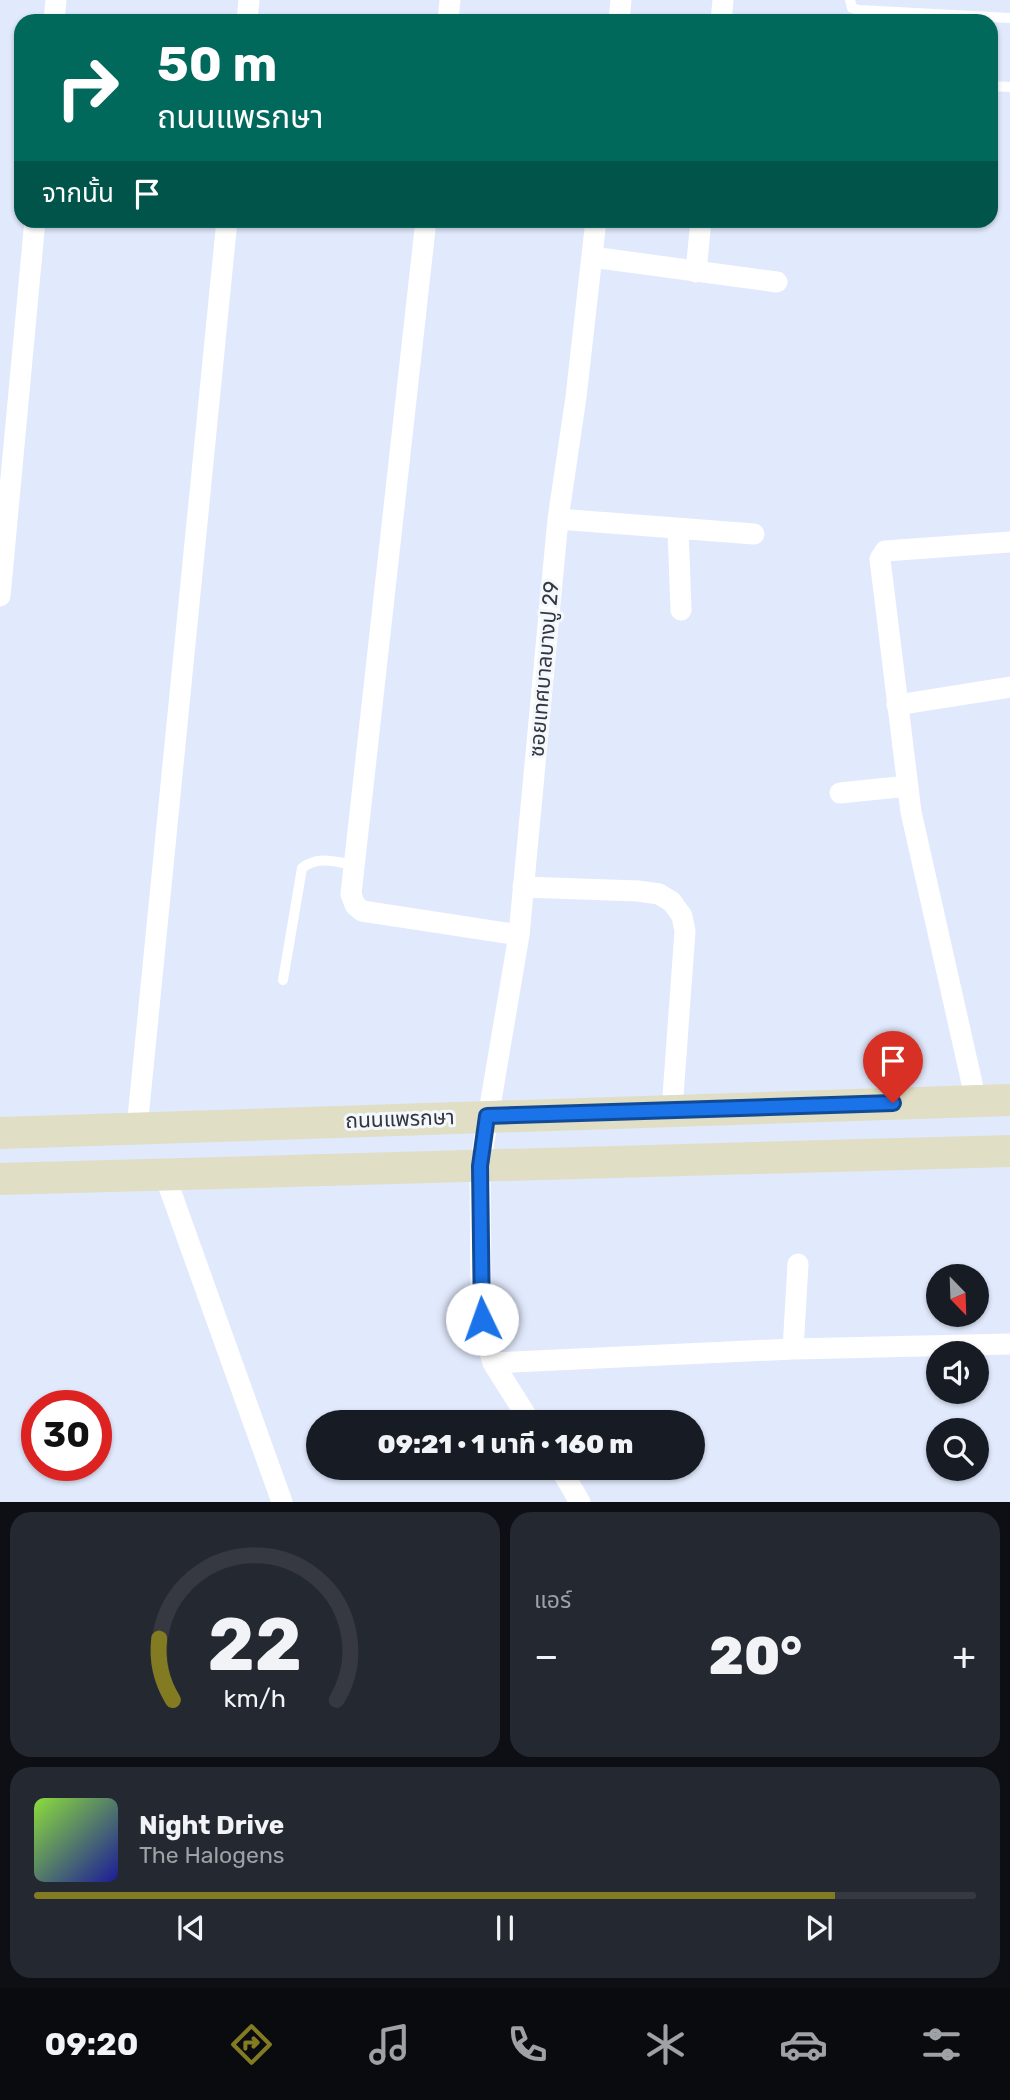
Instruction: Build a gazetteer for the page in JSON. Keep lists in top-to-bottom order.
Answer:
{
  "streets": {
    "main road": ["ถนนแพรกษา"],
    "street": ["ซอยเทศบาลบางปู 29"]
  },
  "crossings": [
    ["ซอยเทศบาลบางปู 29", "ถนนแพรกษา"]
  ],
  "north": "bottom right",
  "page": {
    "turn": ["50 m", "ถนนแพรกษา"],
    "then": "จากนั้น",
    "limit": "30",
    "trip": "09:21 · 1 นาที · 160 m",
    "tile": "แอร์",
    "heat": ["−", "20°", "+"],
    "song": ["Night Drive", "The Halogens"],
    "tabs": "09:20",
    "gauge": ["22", "km/h"]
  }
}
